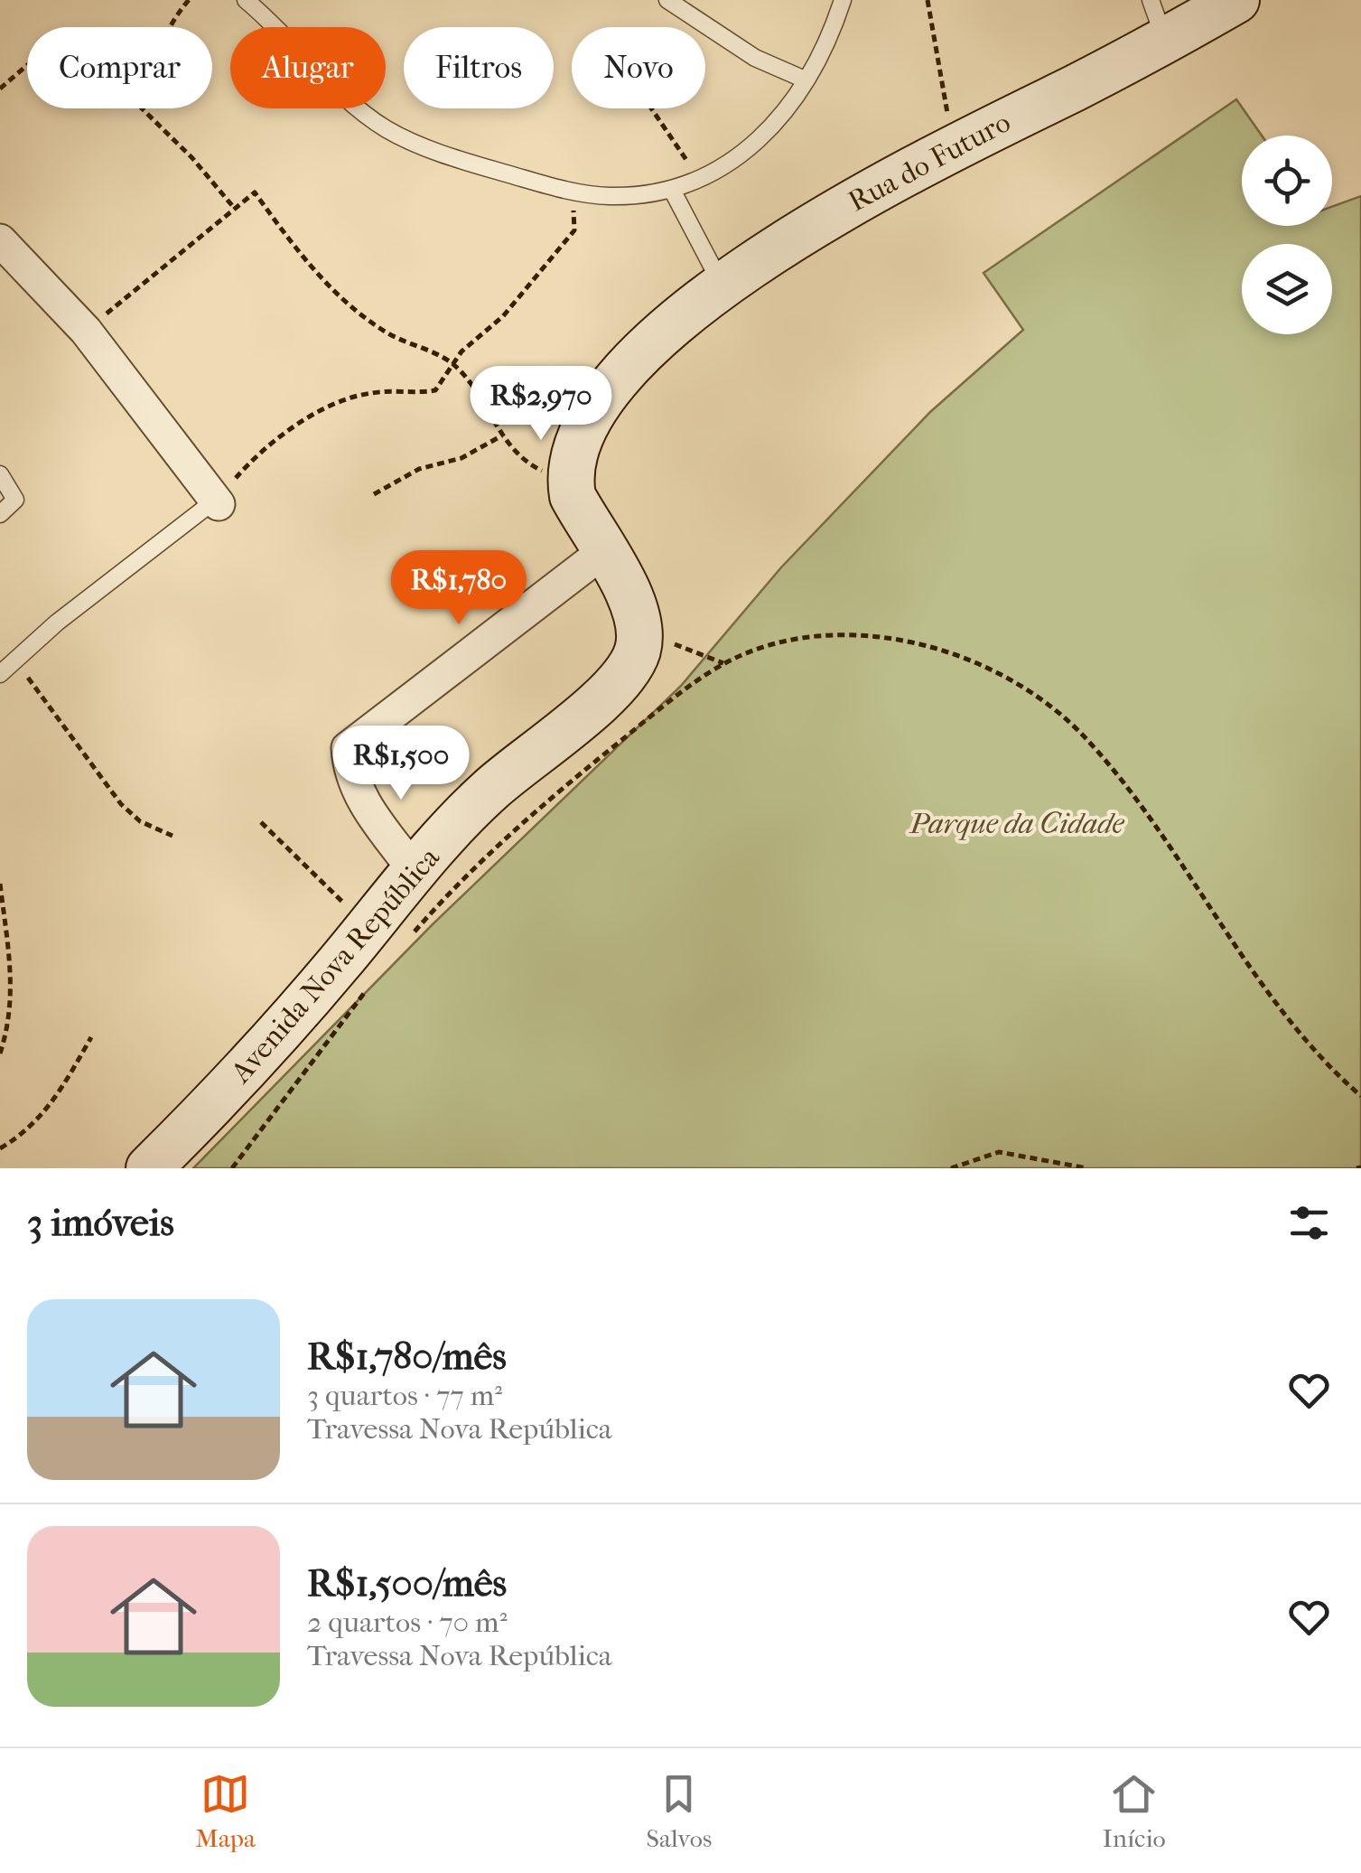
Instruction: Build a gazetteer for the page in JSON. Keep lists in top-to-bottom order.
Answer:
{
  "streets": {
    "street": ["Rua do Futuro", "Avenida Nova República"]
  },
  "parks": ["Parque da Cidade"],
  "page": {
    "chip": [
      "Comprar",
      "Alugar",
      "Filtros",
      "Novo"
    ],
    "price": ["R$2,970", "R$1,780", "R$1,500"],
    "heading": "3 imóveis",
    "list": [
      {
        "name": "R$1,780/mês",
        "note": "3 quartos · 77 m² · Travessa Nova República"
      },
      {
        "name": "R$1,500/mês",
        "note": "2 quartos · 70 m² · Travessa Nova República"
      }
    ],
    "tabs": ["Mapa", "Salvos", "Início"]
  }
}
